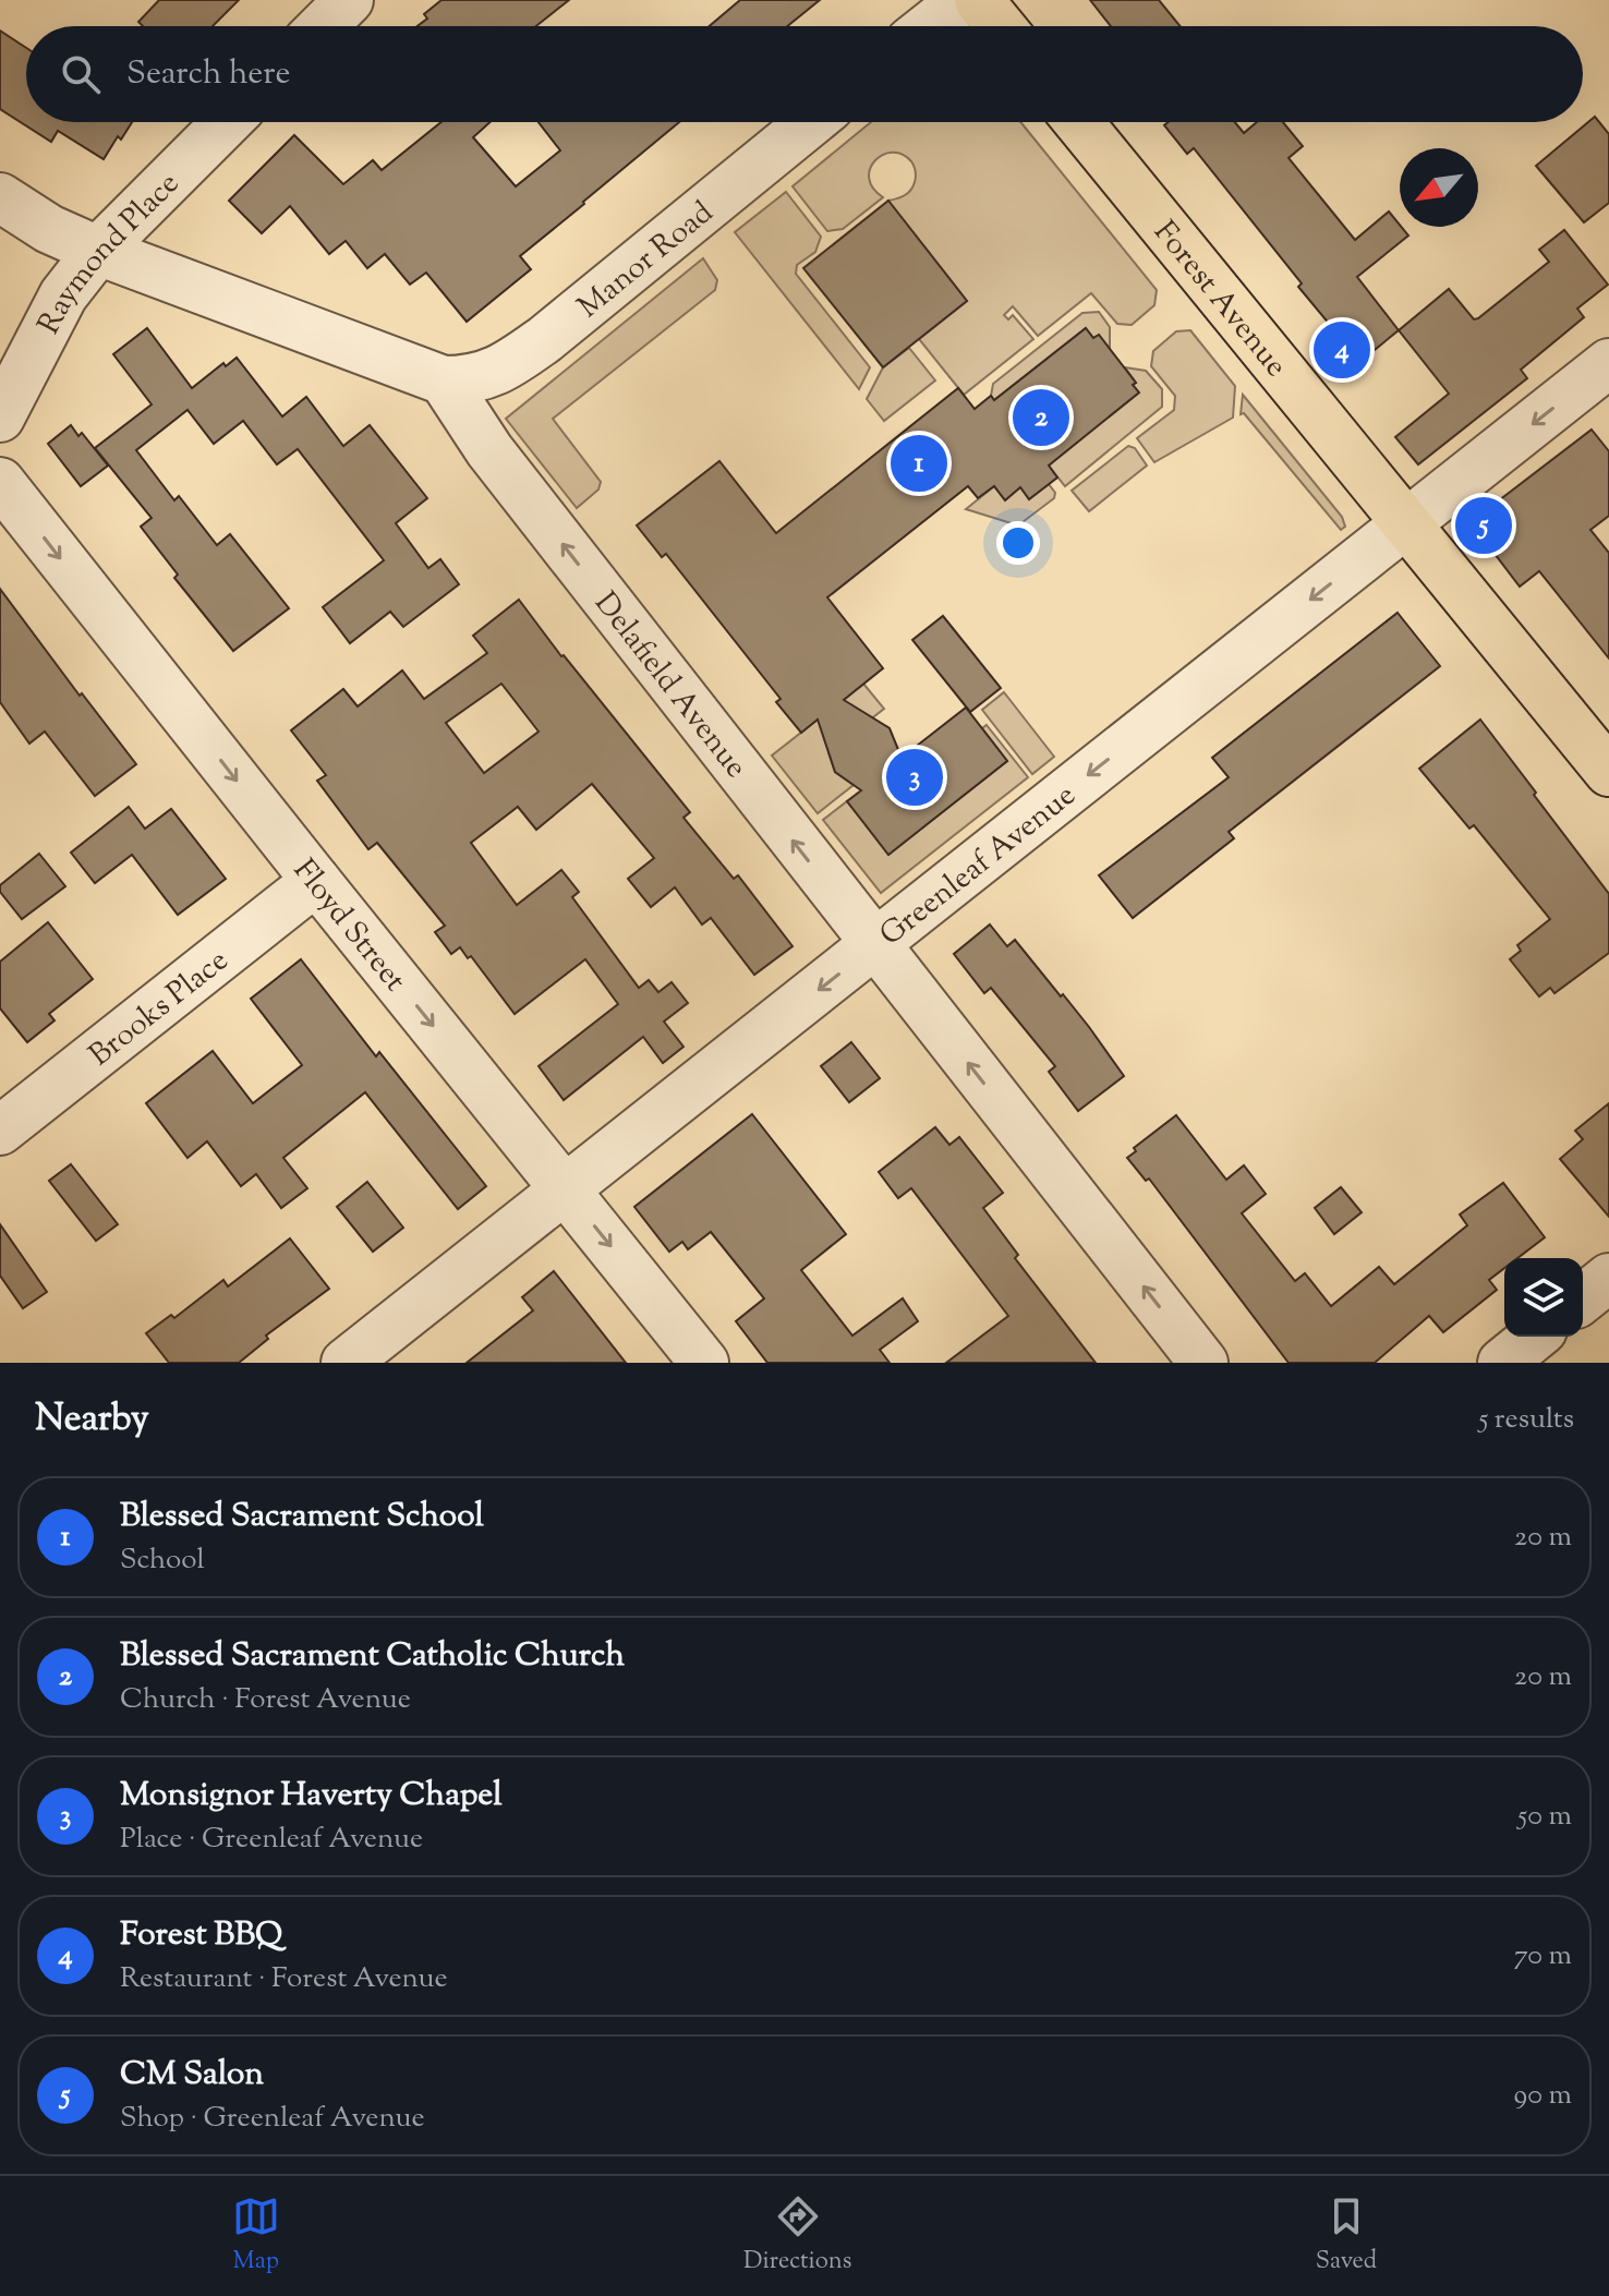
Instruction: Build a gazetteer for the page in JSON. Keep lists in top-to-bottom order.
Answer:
{
  "streets": {
    "main road": ["Forest Avenue"],
    "street": [
      "Raymond Place",
      "Manor Road",
      "Delafield Avenue",
      "Greenleaf Avenue",
      "Floyd Street",
      "Brooks Place"
    ]
  },
  "crossings": [
    ["Manor Road", "Delafield Avenue"],
    ["Forest Avenue", "Greenleaf Avenue"],
    ["Delafield Avenue", "Greenleaf Avenue"],
    ["Greenleaf Avenue", "Floyd Street"],
    ["Floyd Street", "Brooks Place"]
  ],
  "one_way": ["Delafield Avenue", "Greenleaf Avenue", "Floyd Street"],
  "north": "bottom left",
  "page": {
    "search": "Search here",
    "pins": [
      "4",
      "2",
      "1",
      "5",
      "3"
    ],
    "heading": ["Nearby", "5 results"],
    "list": [
      {
        "mark": "1",
        "name": "Blessed Sacrament School",
        "note": "School",
        "value": "20 m"
      },
      {
        "mark": "2",
        "name": "Blessed Sacrament Catholic Church",
        "note": "Church · Forest Avenue",
        "value": "20 m"
      },
      {
        "mark": "3",
        "name": "Monsignor Haverty Chapel",
        "note": "Place · Greenleaf Avenue",
        "value": "50 m"
      },
      {
        "mark": "4",
        "name": "Forest BBQ",
        "note": "Restaurant · Forest Avenue",
        "value": "70 m"
      },
      {
        "mark": "5",
        "name": "CM Salon",
        "note": "Shop · Greenleaf Avenue",
        "value": "90 m"
      }
    ],
    "nav": ["Map", "Directions", "Saved"]
  }
}
